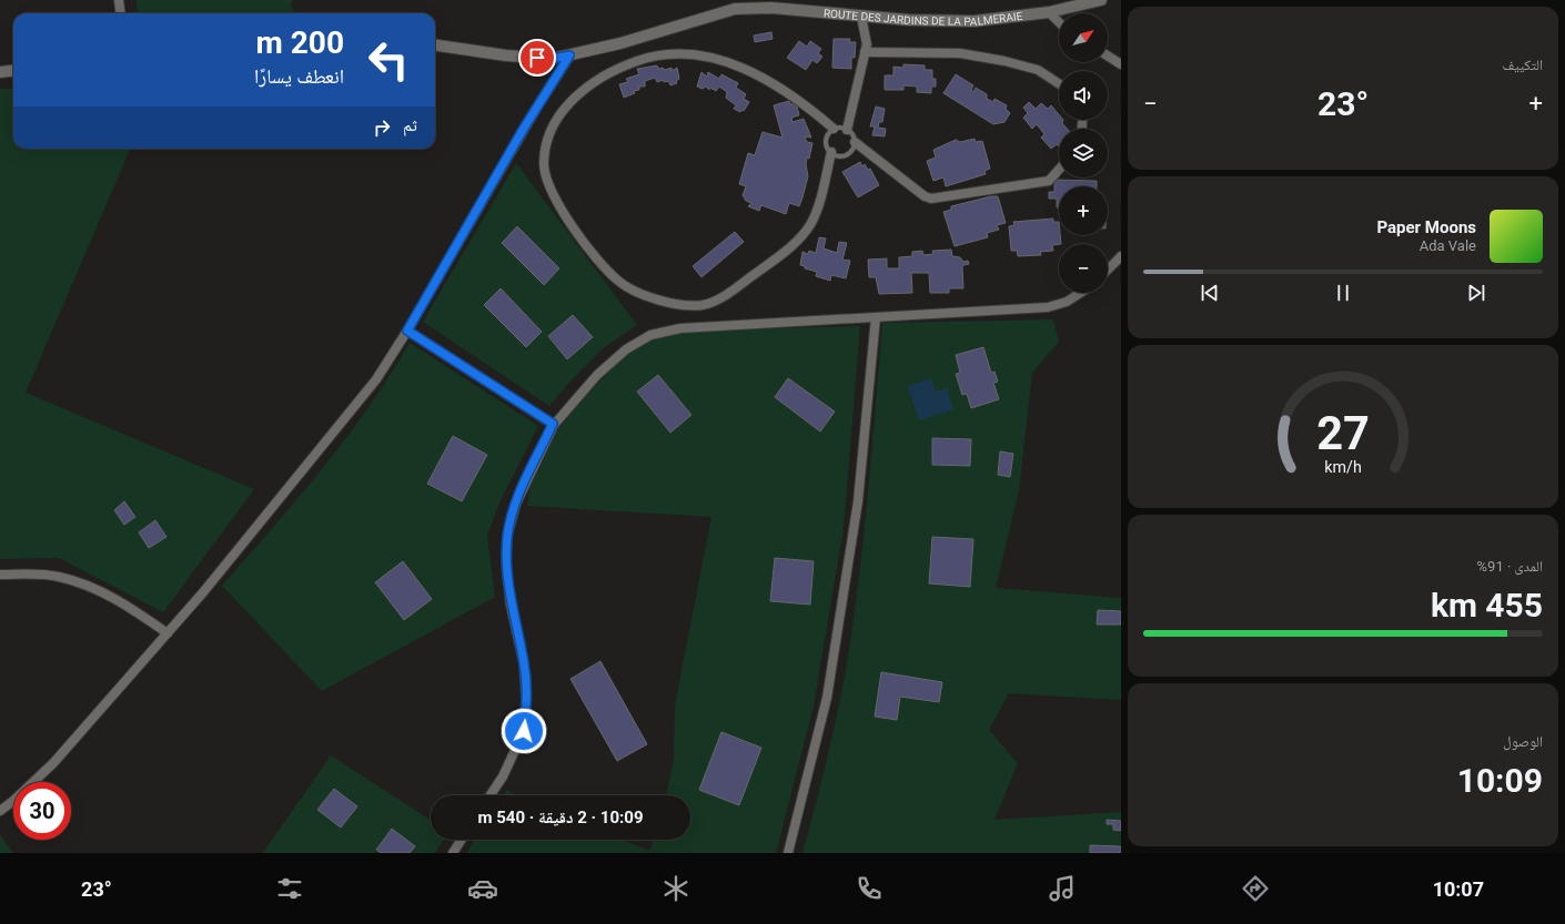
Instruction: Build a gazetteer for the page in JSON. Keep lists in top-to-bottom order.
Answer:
{
  "streets": {
    "street": ["ROUTE DES JARDINS DE LA PALMERAIE"]
  },
  "north": "top right",
  "page": {
    "tile": [
      "التكييف",
      ["المدى · 91%", "455 km"],
      ["الوصول", "10:09"]
    ],
    "map_buttons": ["+", "−"],
    "turn": ["200 m", "انعطف يسارًا"],
    "heat": ["−", "23°", "+"],
    "then": "ثم",
    "song": ["Paper Moons", "Ada Vale"],
    "limit": "30",
    "trip": "10:09 · 2 دقيقة · 540 m",
    "tabs": ["10:07", "23°"],
    "gauge": ["27", "km/h"]
  }
}
